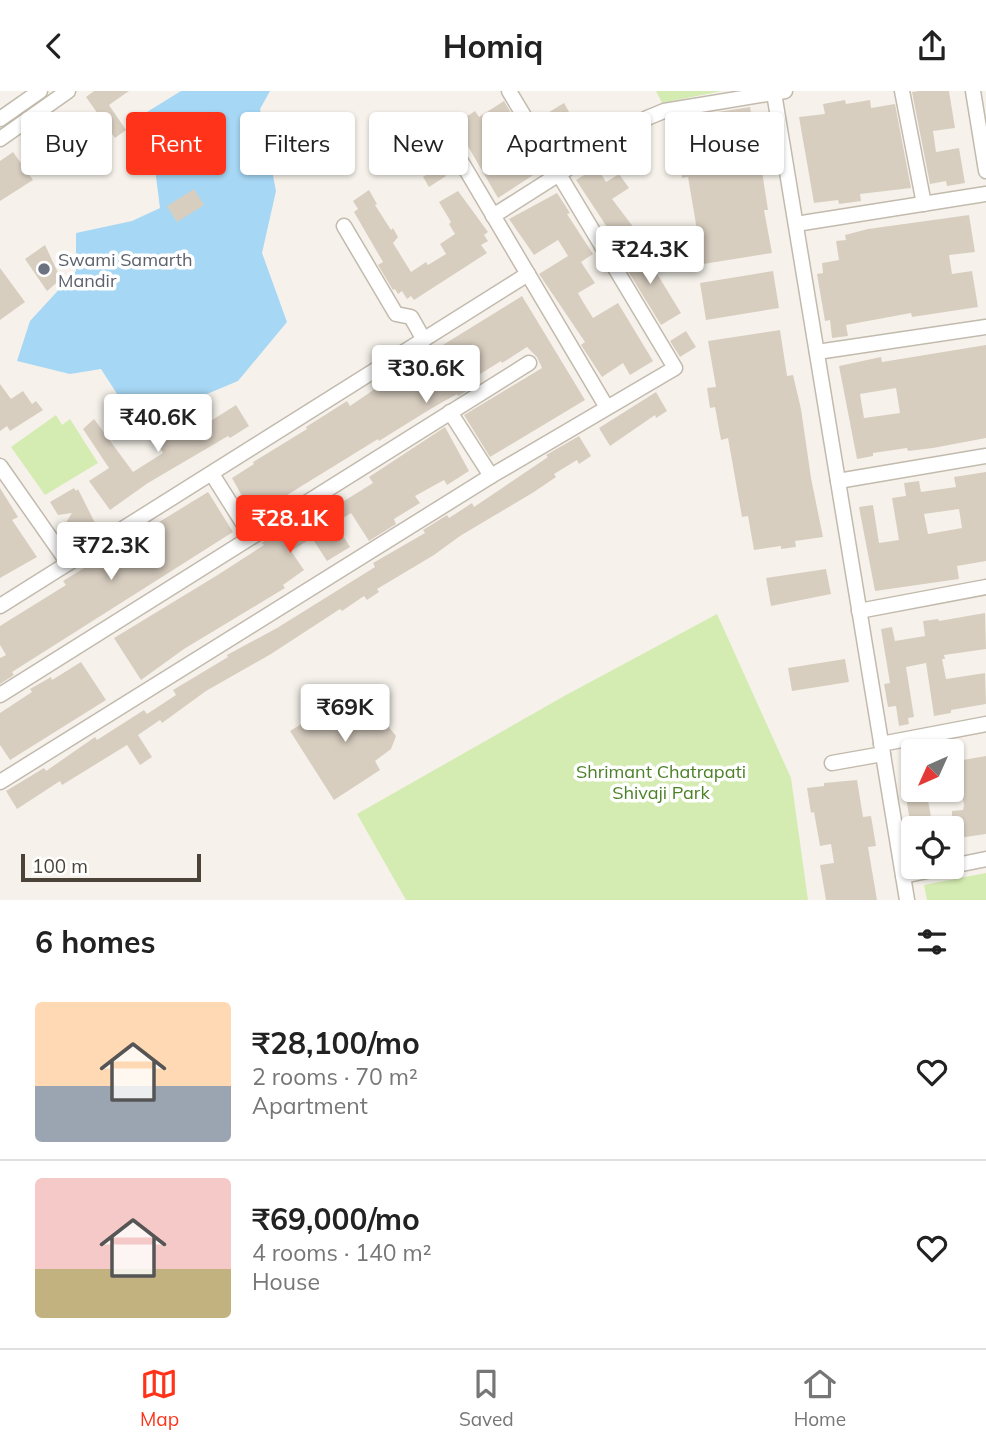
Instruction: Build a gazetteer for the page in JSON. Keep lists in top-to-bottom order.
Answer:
{
  "parks": ["Shrimant Chatrapati Shivaji Park"],
  "places": ["Swami Samarth Mandir"],
  "scale_bar": "100 m",
  "north": "bottom left",
  "page": {
    "header": "Homiq",
    "chip": [
      "Buy",
      "Rent",
      "Filters",
      "New",
      "Apartment",
      "House"
    ],
    "price": [
      "₹24.3K",
      "₹30.6K",
      "₹40.6K",
      "₹28.1K",
      "₹72.3K",
      "₹69K"
    ],
    "scale": "100 m",
    "heading": "6 homes",
    "list": [
      {
        "name": "₹28,100/mo",
        "note": "2 rooms · 70 m² · Apartment"
      },
      {
        "name": "₹69,000/mo",
        "note": "4 rooms · 140 m² · House"
      }
    ],
    "tabs": ["Map", "Saved", "Home"]
  }
}
